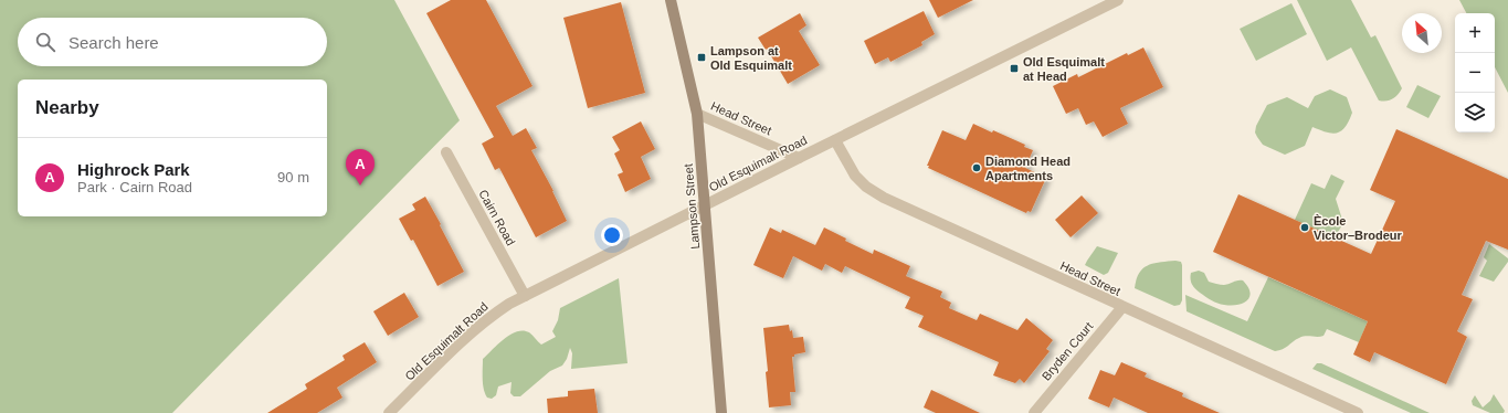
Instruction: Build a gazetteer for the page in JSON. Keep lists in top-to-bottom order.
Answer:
{
  "streets": {
    "main road": ["Lampson Street"],
    "street": [
      "Head Street",
      "Old Esquimalt Road",
      "Cairn Road",
      "Bryden Court"
    ]
  },
  "crossings": [
    ["Head Street", "Old Esquimalt Road"],
    ["Head Street", "Lampson Street"],
    ["Head Street", "Bryden Court"],
    ["Old Esquimalt Road", "Lampson Street"],
    ["Old Esquimalt Road", "Cairn Road"]
  ],
  "places": {
    "transit": ["Lampson at Old Esquimalt", "Old Esquimalt at Head"],
    "other": ["Diamond Head Apartments", "Ècole Victor–Brodeur"]
  },
  "north": "top left",
  "page": {
    "map_buttons": ["+", "−"],
    "search": "Search here",
    "heading": "Nearby",
    "list": [
      {
        "mark": "A",
        "name": "Highrock Park",
        "note": "Park · Cairn Road",
        "value": "90 m"
      }
    ],
    "pins": "A"
  }
}
